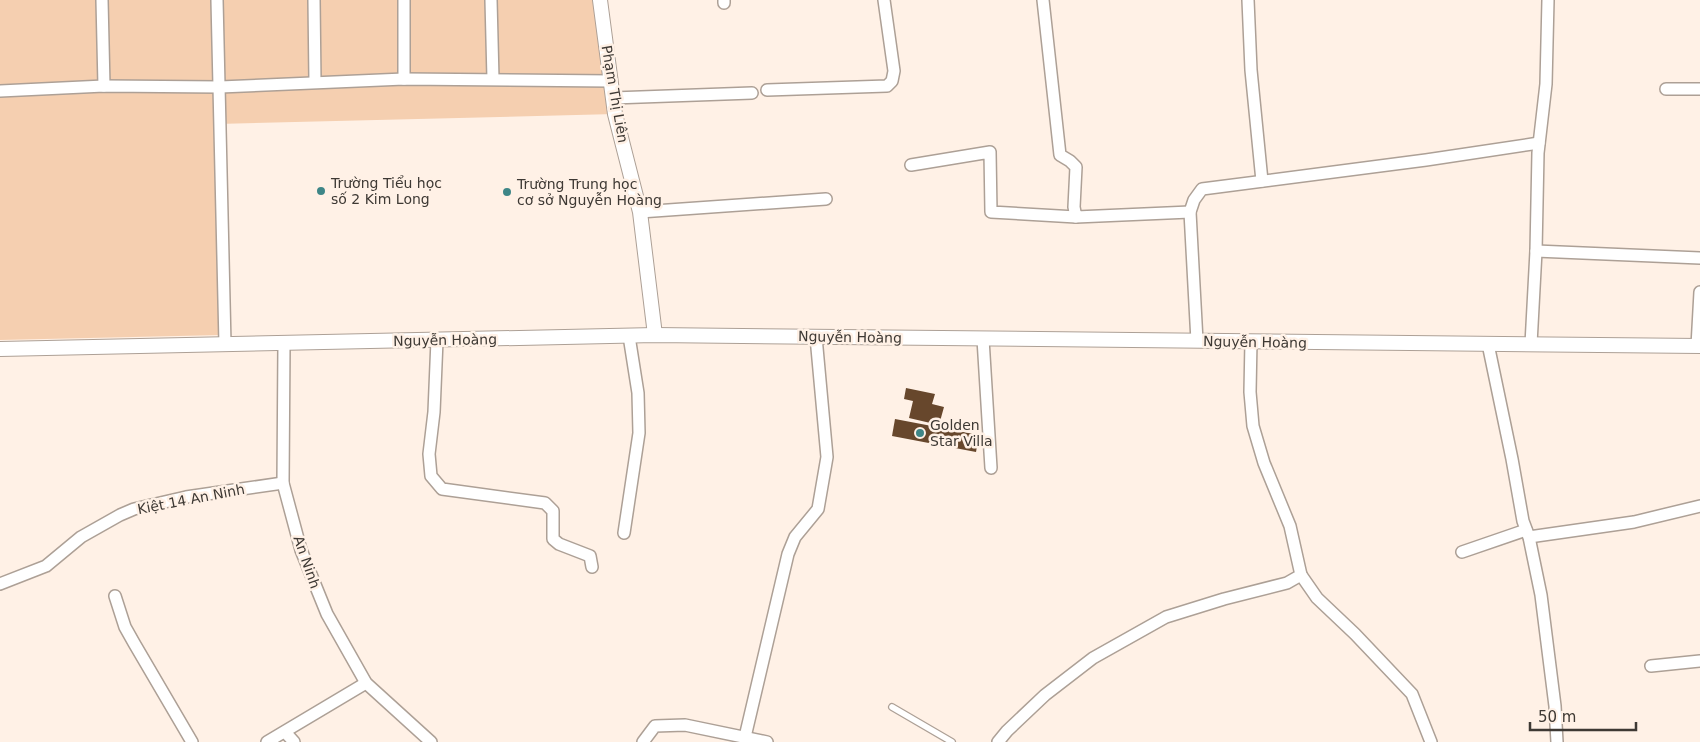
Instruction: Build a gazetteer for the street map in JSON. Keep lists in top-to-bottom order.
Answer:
{
  "streets": {
    "street": [
      "Phạm Thị Liên",
      "Nguyễn Hoàng",
      "Kiệt 14 An Ninh",
      "An Ninh"
    ]
  },
  "crossings": [
    ["Phạm Thị Liên", "Nguyễn Hoàng"],
    ["Nguyễn Hoàng", "An Ninh"],
    ["Kiệt 14 An Ninh", "An Ninh"]
  ],
  "places": ["Trường Tiểu học số 2 Kim Long", "Trường Trung học cơ sở Nguyễn Hoàng", "Golden Star Villa"],
  "scale_bar": "50 m"
}
